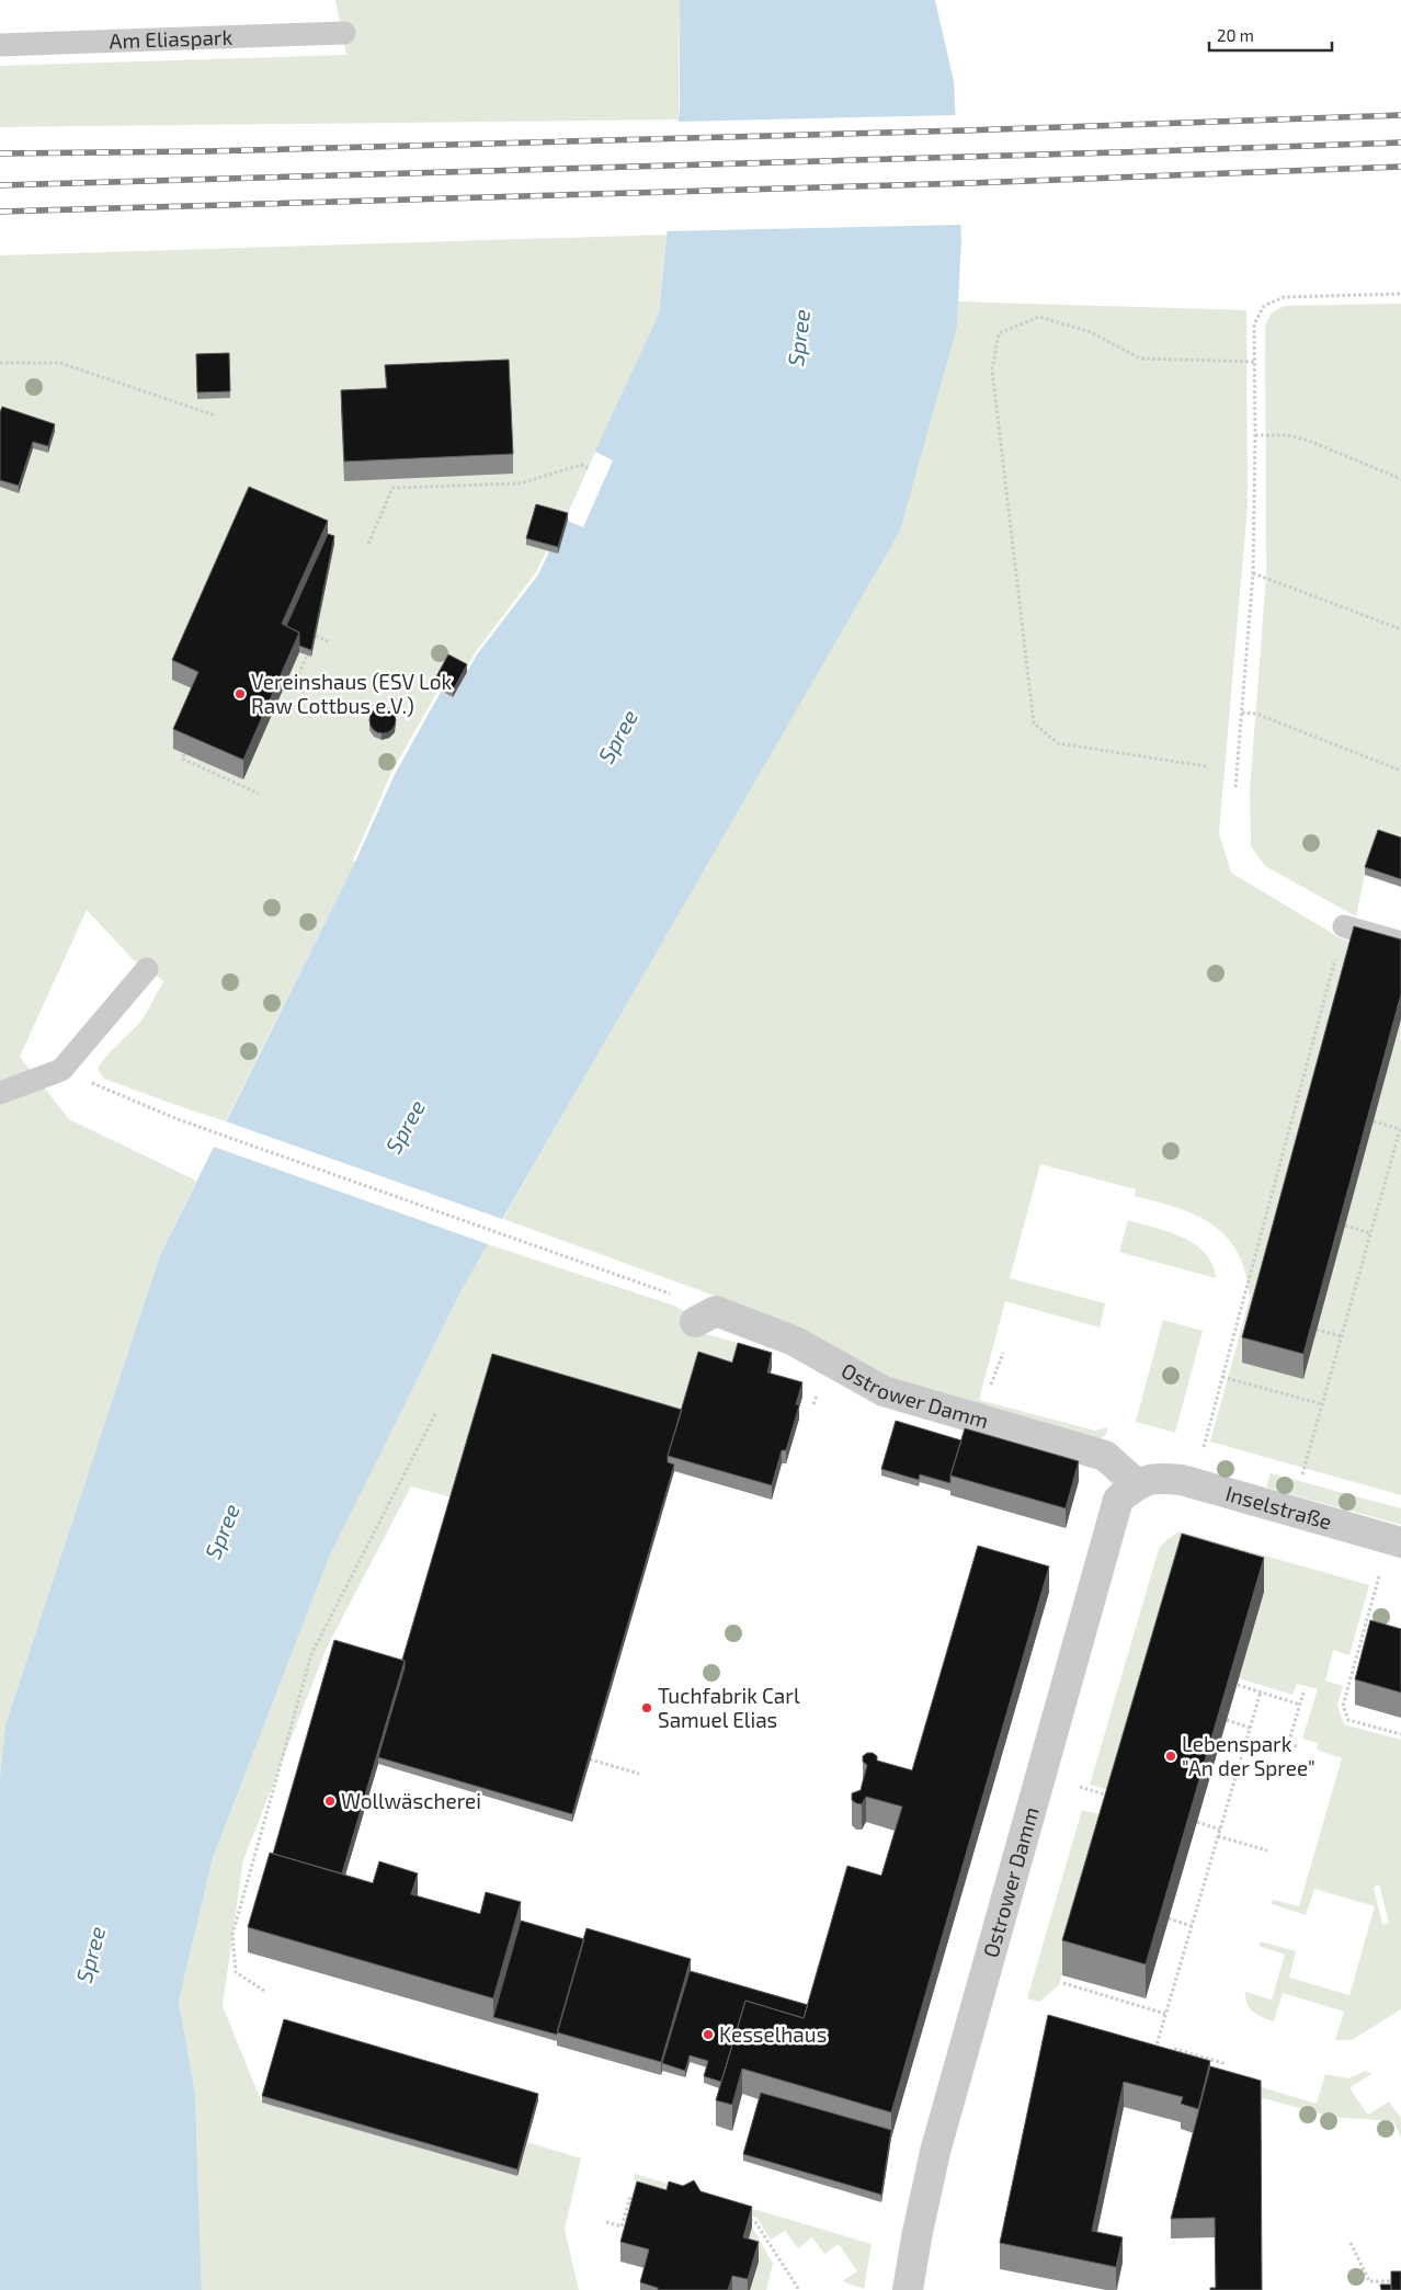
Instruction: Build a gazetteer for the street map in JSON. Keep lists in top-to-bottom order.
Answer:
{
  "streets": {
    "street": ["Ostrower Damm", "Inselstraße"],
    "lane": ["Am Eliaspark"]
  },
  "crossings": [
    ["Ostrower Damm", "Inselstraße"]
  ],
  "water": ["Spree"],
  "places": [
    "Vereinshaus (ESV Lok Raw Cottbus e.V.)",
    "Tuchfabrik Carl Samuel Elias",
    "Lebenspark \"An der Spree\"",
    "Wollwäscherei",
    "Kesselhaus"
  ],
  "scale_bar": "20 m"
}
